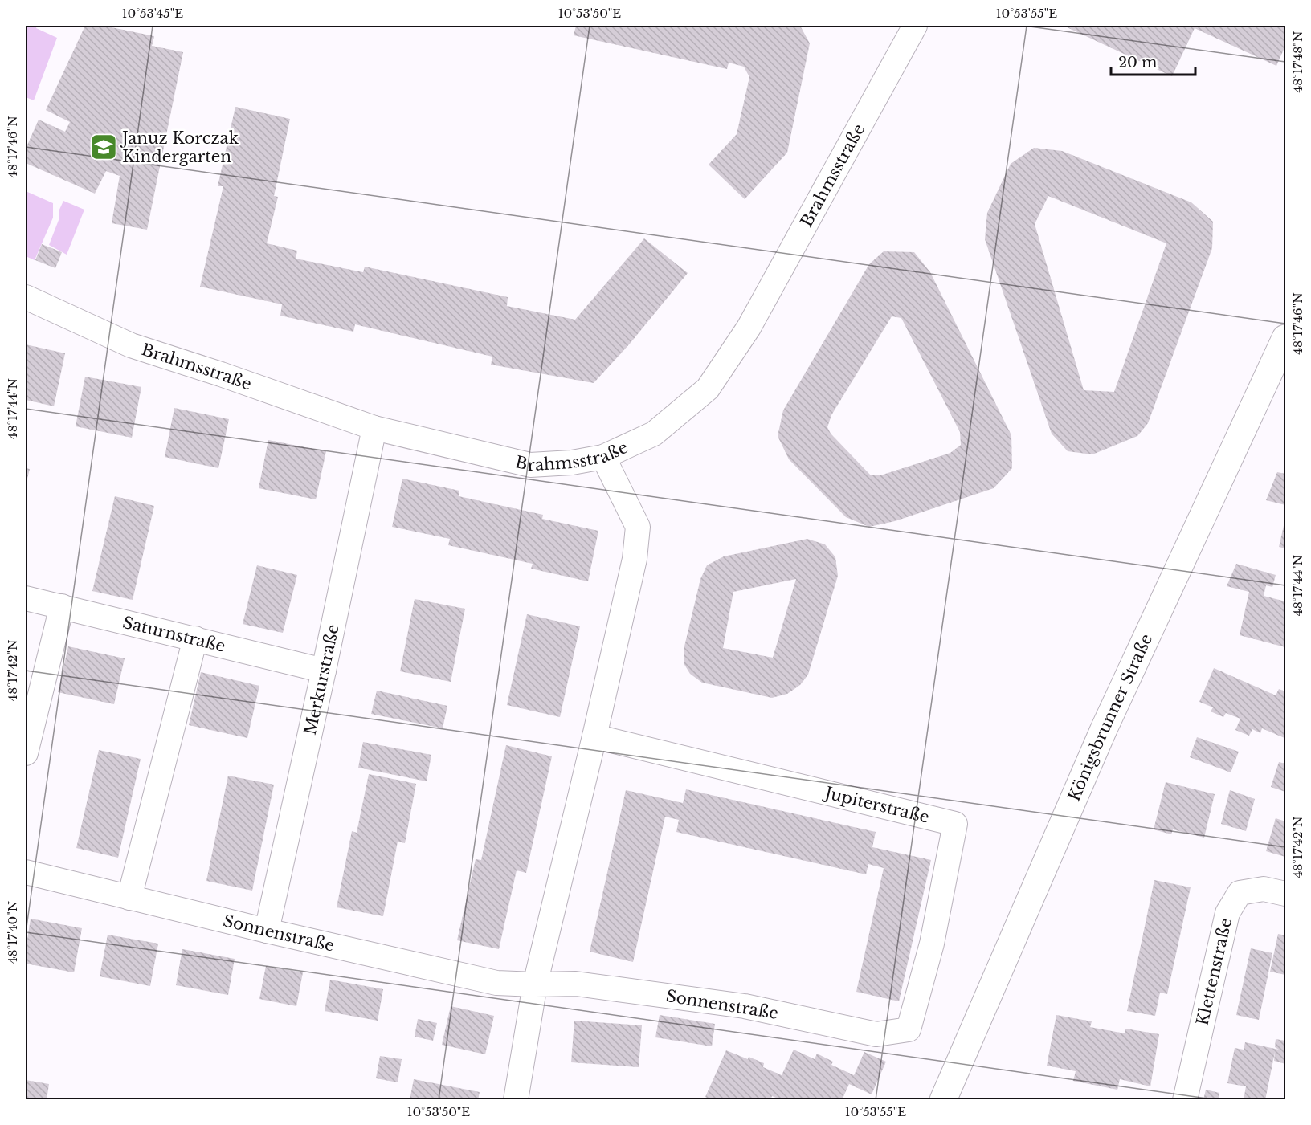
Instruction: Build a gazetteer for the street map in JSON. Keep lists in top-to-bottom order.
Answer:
{
  "streets": {
    "main road": ["Königsbrunner Straße"],
    "street": [
      "Brahmsstraße",
      "Saturnstraße",
      "Merkurstraße",
      "Jupiterstraße",
      "Sonnenstraße",
      "Klettenstraße"
    ]
  },
  "crossings": [
    ["Brahmsstraße", "Merkurstraße"],
    ["Saturnstraße", "Merkurstraße"],
    ["Merkurstraße", "Sonnenstraße"],
    ["Jupiterstraße", "Sonnenstraße"]
  ],
  "places": {
    "school or university": ["Januz Korczak Kindergarten"]
  },
  "scale_bar": "20 m",
  "coordinates": [
    "10°53'45\"E",
    "10°53'50\"E",
    "10°53'55\"E",
    "48°17'48\"N",
    "48°17'46\"N",
    "48°17'44\"N",
    "48°17'42\"N",
    "48°17'40\"N"
  ]
}
